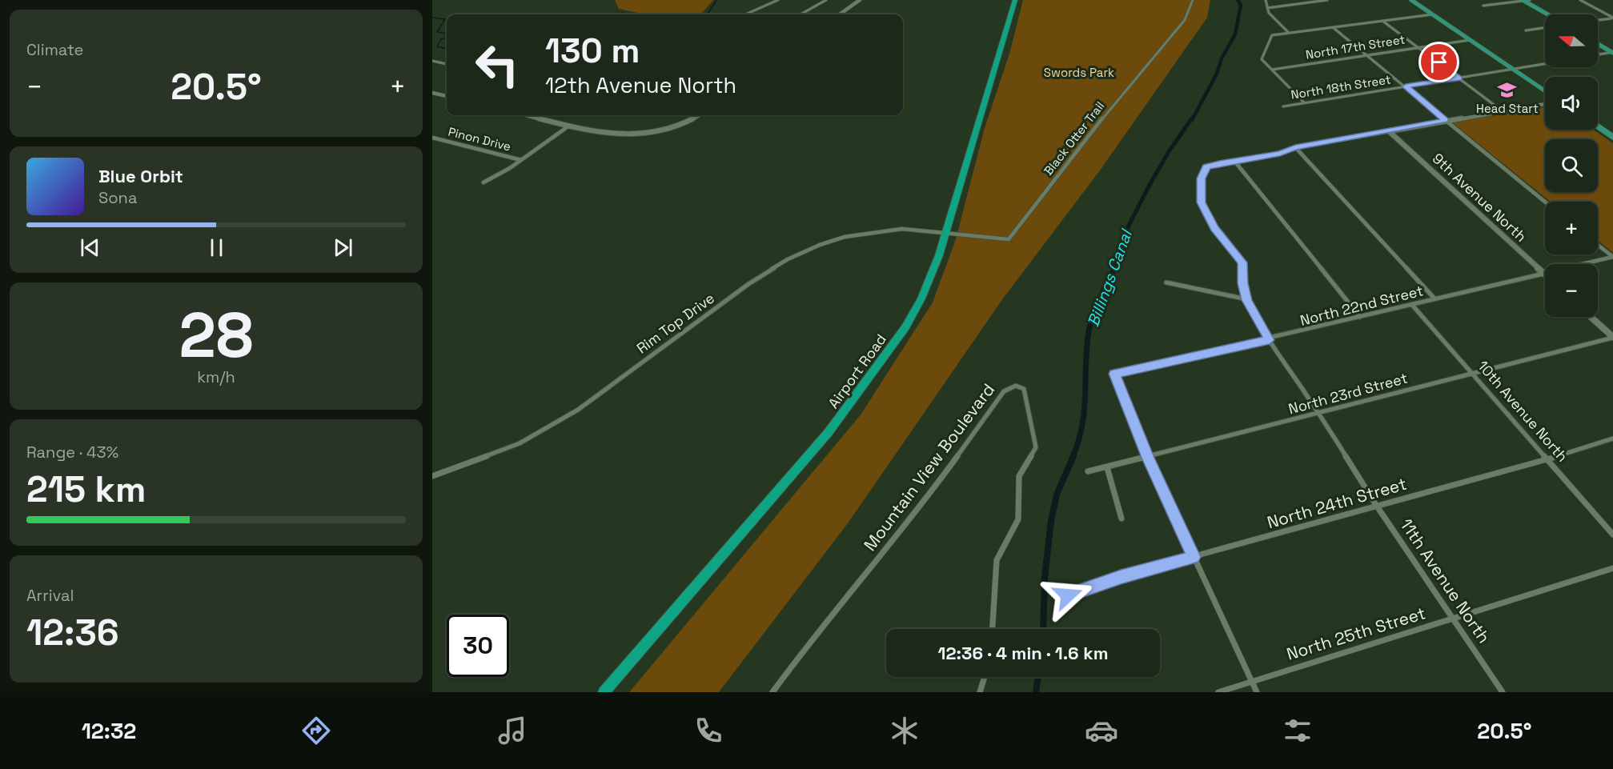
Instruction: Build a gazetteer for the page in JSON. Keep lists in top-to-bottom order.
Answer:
{
  "streets": {
    "highway": ["Airport Road"],
    "street": [
      "North 17th Street",
      "North 18th Street",
      "Black Otter Trail",
      "Pinon Drive",
      "9th Avenue North",
      "North 22nd Street",
      "Rim Top Drive",
      "North 23rd Street",
      "10th Avenue North",
      "Mountain View Boulevard",
      "North 24th Street",
      "11th Avenue North",
      "North 25th Street"
    ]
  },
  "crossings": [
    ["Black Otter Trail", "Rim Top Drive"],
    ["Black Otter Trail", "Airport Road"],
    ["9th Avenue North", "North 22nd Street"],
    ["North 22nd Street", "10th Avenue North"],
    ["North 22nd Street", "11th Avenue North"],
    ["Rim Top Drive", "Airport Road"],
    ["North 23rd Street", "10th Avenue North"],
    ["North 23rd Street", "11th Avenue North"],
    ["10th Avenue North", "North 24th Street"],
    ["North 24th Street", "11th Avenue North"],
    ["11th Avenue North", "North 25th Street"]
  ],
  "water": ["Billings Canal"],
  "parks": ["Swords Park"],
  "places": {
    "school or university": ["Head Start"]
  },
  "north": "left",
  "page": {
    "tile": [
      "Climate",
      ["28", "km/h"],
      ["Range · 43%", "215 km"],
      ["Arrival", "12:36"]
    ],
    "map_buttons": ["+", "−"],
    "turn": ["130 m", "12th Avenue North"],
    "heat": ["−", "20.5°", "+"],
    "song": ["Blue Orbit", "Sona"],
    "limit": "30",
    "trip": "12:36 · 4 min · 1.6 km",
    "tabs": ["12:32", "20.5°"]
  }
}
